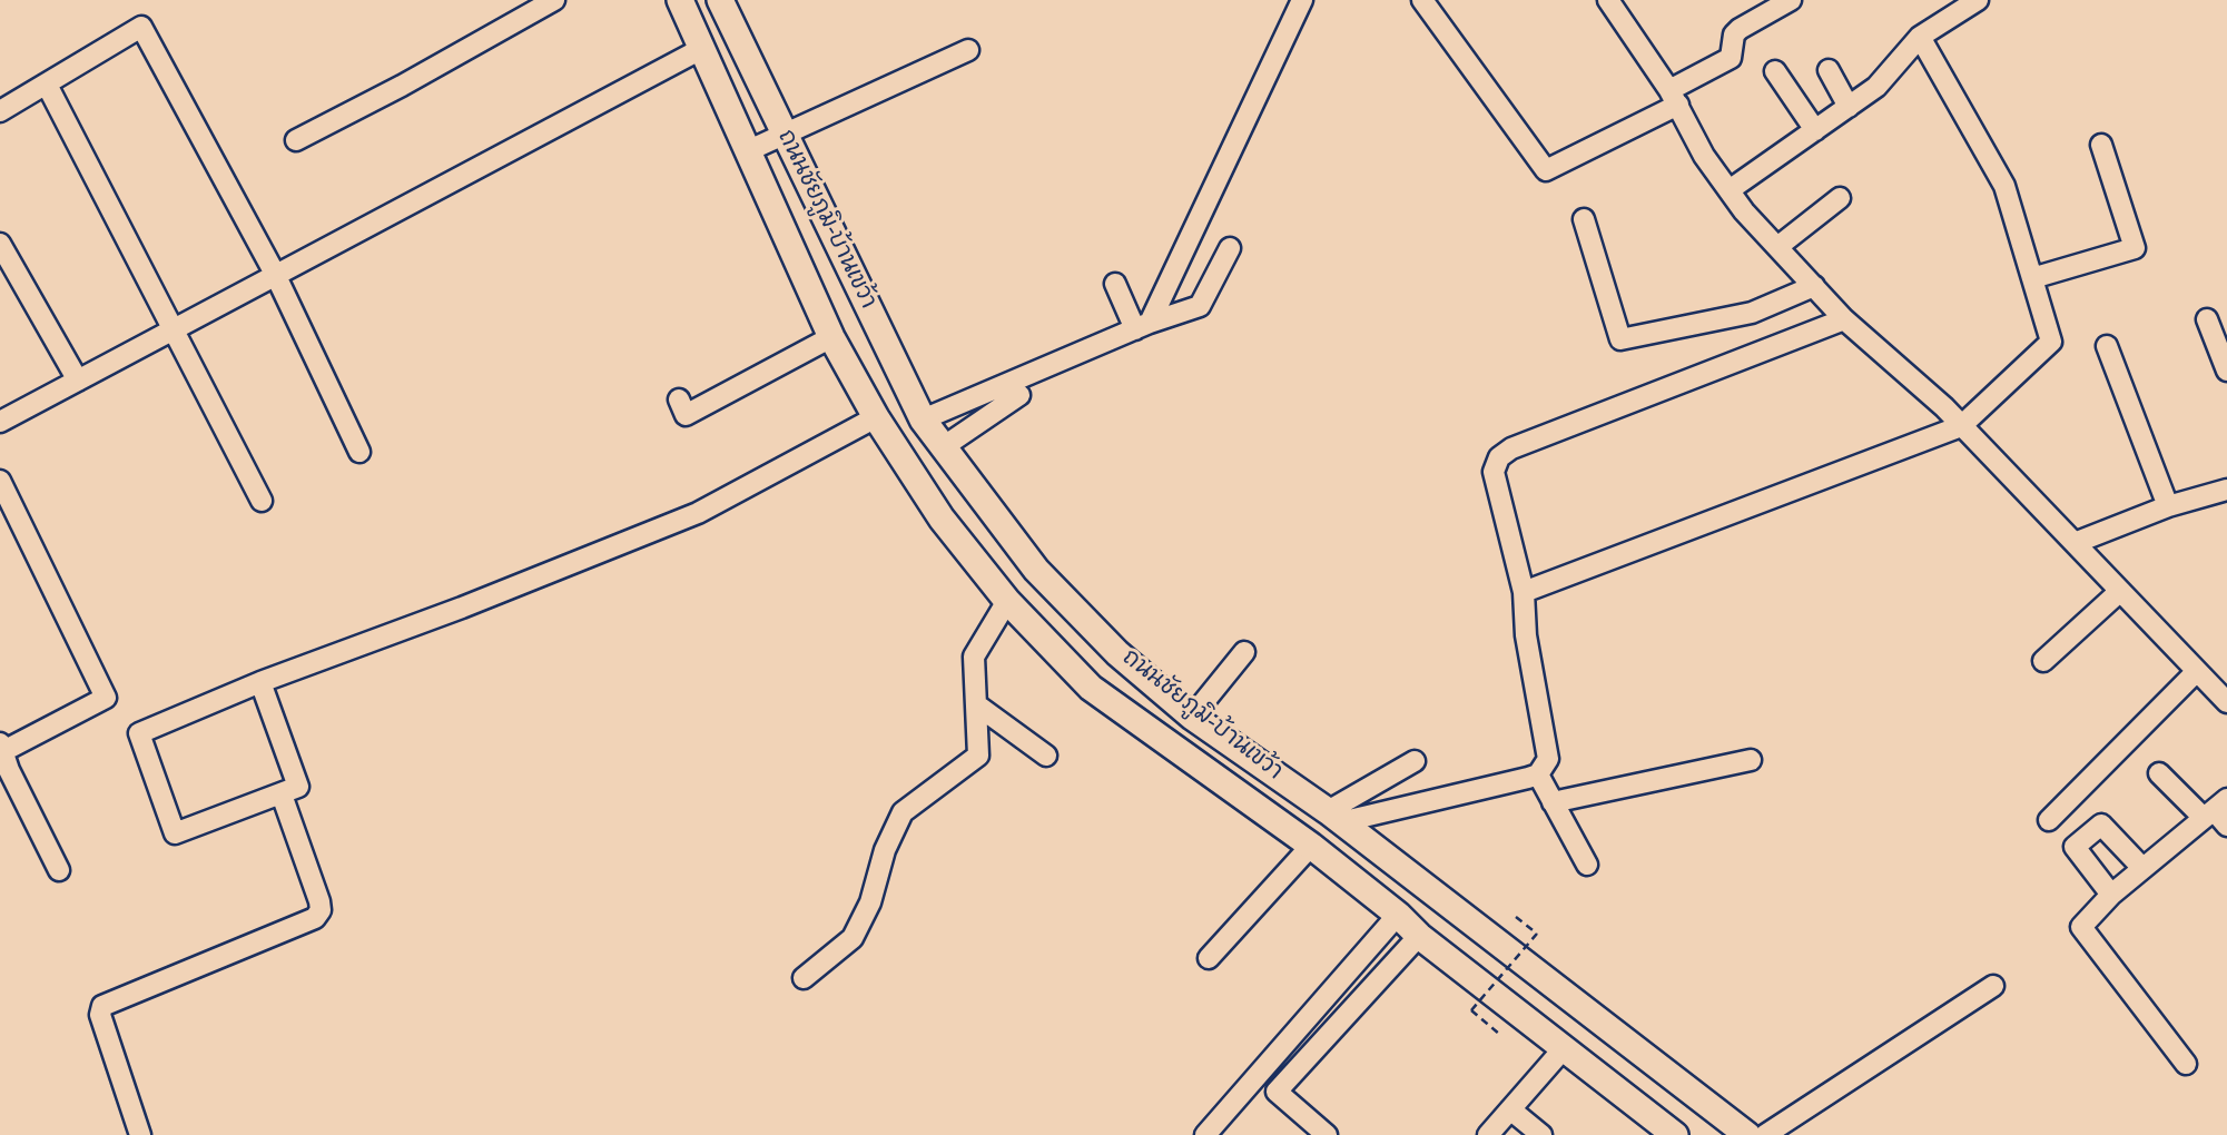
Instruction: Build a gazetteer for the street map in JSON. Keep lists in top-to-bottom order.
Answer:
{
  "streets": {
    "main road": ["ถนนชัยภูมิ-บ้านเขว้า"]
  }
}
